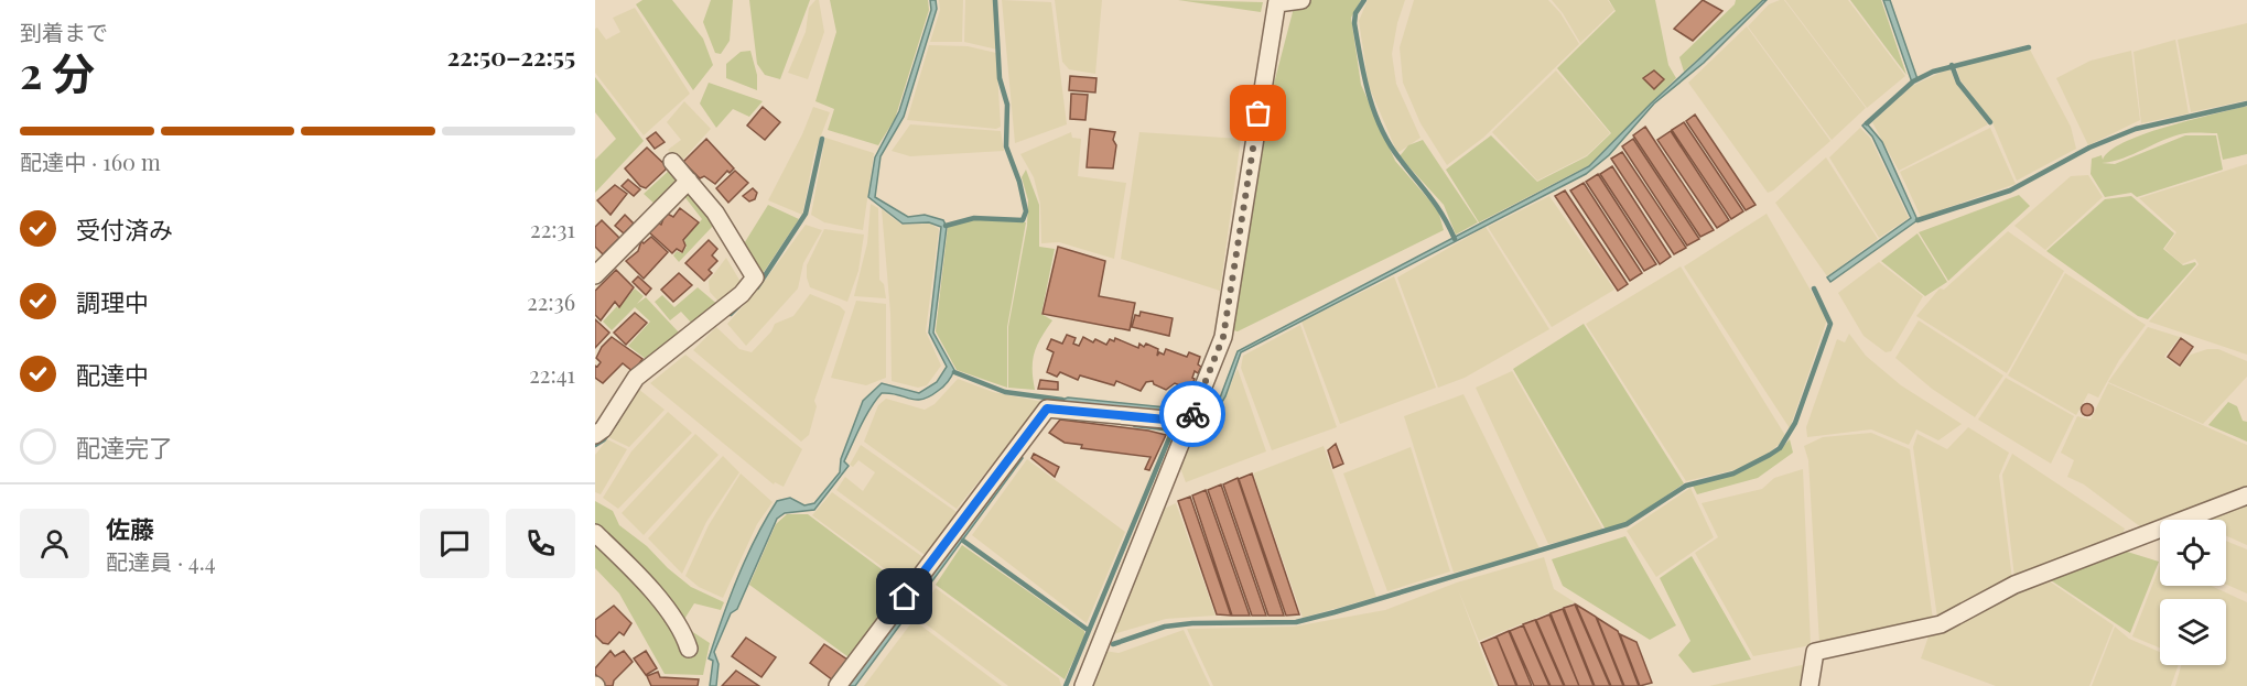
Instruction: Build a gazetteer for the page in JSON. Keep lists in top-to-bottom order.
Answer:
{
  "page": {
    "heading": ["2 分", "到着まで", "22:50–22:55"],
    "panel": ["佐藤", "配達員 · 4.4"],
    "bar": "配達中 · 160 m",
    "list": [
      ["受付済み", "22:31"],
      ["調理中", "22:36"],
      ["配達中", "22:41"],
      "配達完了"
    ]
  }
}
